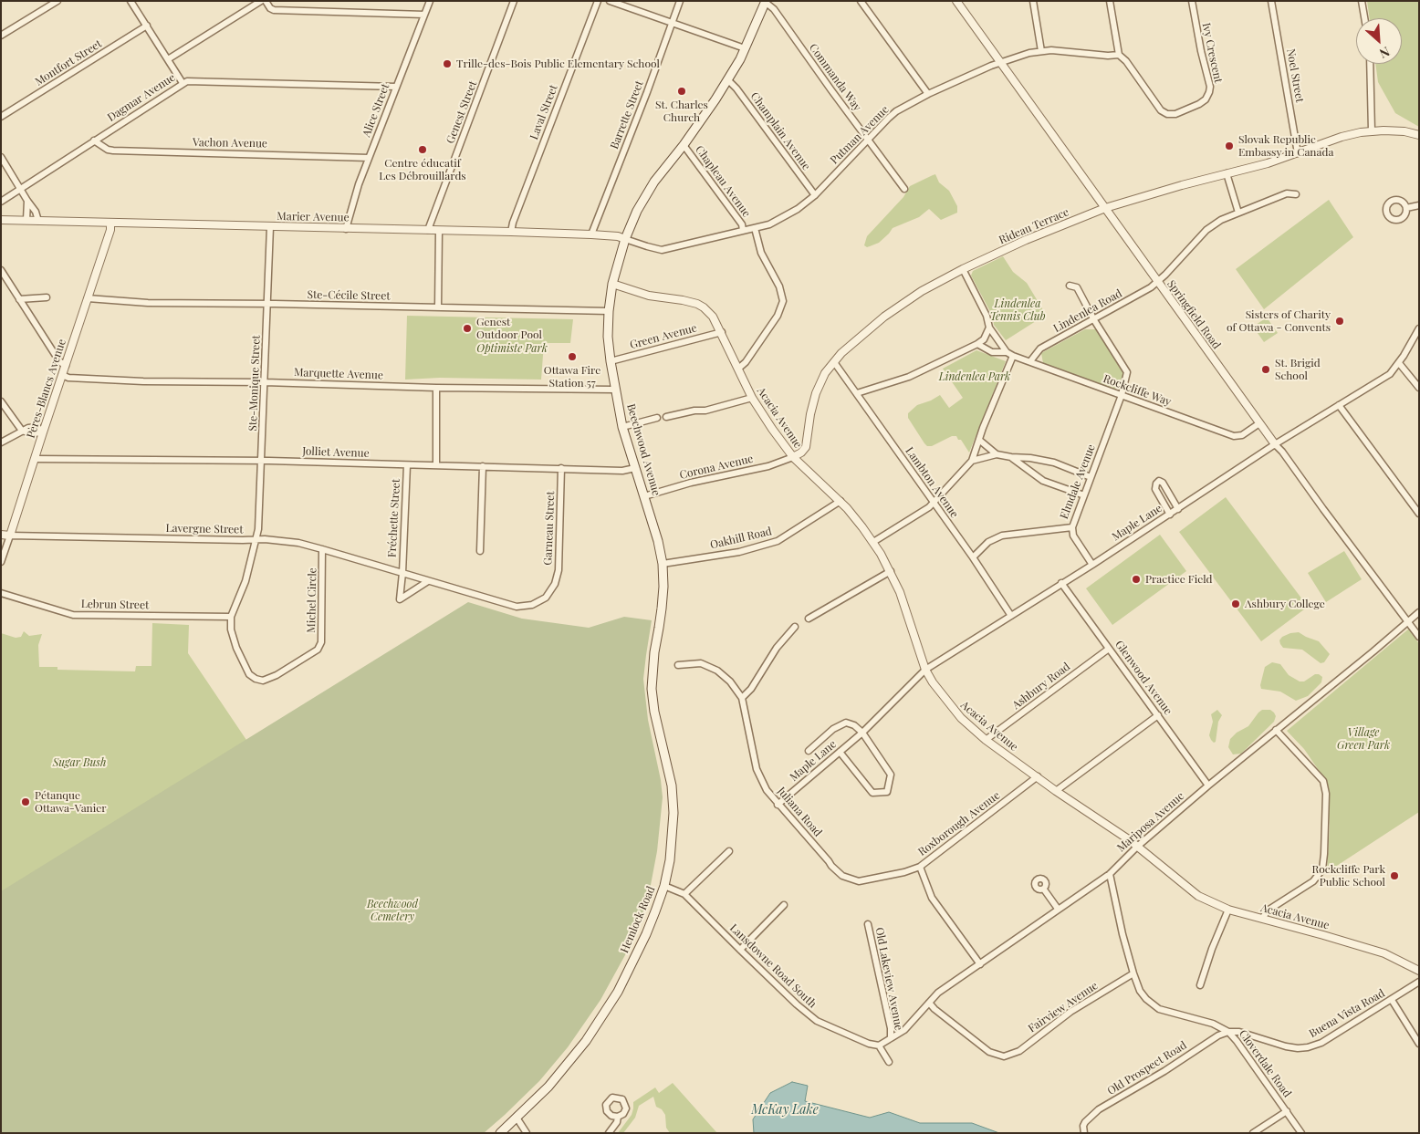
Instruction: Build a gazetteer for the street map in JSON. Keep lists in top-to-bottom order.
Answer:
{
  "streets": {
    "main road": ["Beechwood Avenue", "Hemlock Road"],
    "street": [
      "Ivy Crescent",
      "Montfort Street",
      "Noel Street",
      "Commanda Way",
      "Dagmar Avenue",
      "Alice Street",
      "Genest Street",
      "Laval Street",
      "Barrette Street",
      "Champlain Avenue",
      "Putman Avenue",
      "Vachon Avenue",
      "Chapleau Avenue",
      "Marier Avenue",
      "Rideau Terrace",
      "Ste-Cécile Street",
      "Lindenlea Road",
      "Springfield Road",
      "Green Avenue",
      "Marquette Avenue",
      "Ste-Monique Street",
      "Pères-Blancs Avenue",
      "Rockcliffe Way",
      "Acacia Avenue",
      "Jolliet Avenue",
      "Corona Avenue",
      "Elmdale Avenue",
      "Lambton Avenue",
      "Fréchette Street",
      "Maple Lane",
      "Garneau Street",
      "Lavergne Street",
      "Oakhill Road",
      "Michel Circle",
      "Lebrun Street",
      "Glenwood Avenue",
      "Ashbury Road",
      "Juliana Road",
      "Mariposa Avenue",
      "Roxborough Avenue",
      "Lansdowne Road South",
      "Old Lakeview Avenue",
      "Fairview Avenue",
      "Buena Vista Road",
      "Cloverdale Road",
      "Old Prospect Road"
    ]
  },
  "crossings": [
    ["Ivy Crescent", "Putman Avenue"],
    ["Noel Street", "Rideau Terrace"],
    ["Commanda Way", "Putman Avenue"],
    ["Commanda Way", "Beechwood Avenue"],
    ["Dagmar Avenue", "Alice Street"],
    ["Dagmar Avenue", "Vachon Avenue"],
    ["Alice Street", "Vachon Avenue"],
    ["Alice Street", "Marier Avenue"],
    ["Genest Street", "Marier Avenue"],
    ["Laval Street", "Marier Avenue"],
    ["Barrette Street", "Marier Avenue"],
    ["Champlain Avenue", "Putman Avenue"],
    ["Champlain Avenue", "Beechwood Avenue"],
    ["Putman Avenue", "Chapleau Avenue"],
    ["Putman Avenue", "Marier Avenue"],
    ["Putman Avenue", "Springfield Road"],
    ["Putman Avenue", "Beechwood Avenue"],
    ["Chapleau Avenue", "Acacia Avenue"],
    ["Chapleau Avenue", "Beechwood Avenue"],
    ["Marier Avenue", "Ste-Monique Street"],
    ["Marier Avenue", "Pères-Blancs Avenue"],
    ["Marier Avenue", "Beechwood Avenue"],
    ["Rideau Terrace", "Springfield Road"],
    ["Rideau Terrace", "Acacia Avenue"],
    ["Rideau Terrace", "Corona Avenue"],
    ["Rideau Terrace", "Lambton Avenue"],
    ["Ste-Cécile Street", "Ste-Monique Street"],
    ["Ste-Cécile Street", "Pères-Blancs Avenue"],
    ["Ste-Cécile Street", "Beechwood Avenue"],
    ["Lindenlea Road", "Springfield Road"],
    ["Lindenlea Road", "Rockcliffe Way"],
    ["Lindenlea Road", "Elmdale Avenue"],
    ["Springfield Road", "Rockcliffe Way"],
    ["Springfield Road", "Maple Lane"],
    ["Springfield Road", "Mariposa Avenue"],
    ["Green Avenue", "Acacia Avenue"],
    ["Green Avenue", "Beechwood Avenue"],
    ["Marquette Avenue", "Ste-Monique Street"],
    ["Marquette Avenue", "Pères-Blancs Avenue"],
    ["Marquette Avenue", "Beechwood Avenue"],
    ["Ste-Monique Street", "Jolliet Avenue"],
    ["Ste-Monique Street", "Lavergne Street"],
    ["Ste-Monique Street", "Michel Circle"],
    ["Pères-Blancs Avenue", "Jolliet Avenue"],
    ["Pères-Blancs Avenue", "Lavergne Street"],
    ["Rockcliffe Way", "Elmdale Avenue"],
    ["Acacia Avenue", "Beechwood Avenue"],
    ["Acacia Avenue", "Corona Avenue"],
    ["Acacia Avenue", "Maple Lane"],
    ["Acacia Avenue", "Oakhill Road"],
    ["Acacia Avenue", "Ashbury Road"],
    ["Acacia Avenue", "Mariposa Avenue"],
    ["Acacia Avenue", "Roxborough Avenue"],
    ["Beechwood Avenue", "Jolliet Avenue"],
    ["Beechwood Avenue", "Corona Avenue"],
    ["Beechwood Avenue", "Oakhill Road"],
    ["Beechwood Avenue", "Hemlock Road"],
    ["Jolliet Avenue", "Fréchette Street"],
    ["Jolliet Avenue", "Garneau Street"],
    ["Elmdale Avenue", "Lambton Avenue"],
    ["Lambton Avenue", "Maple Lane"],
    ["Fréchette Street", "Lavergne Street"],
    ["Maple Lane", "Glenwood Avenue"],
    ["Maple Lane", "Juliana Road"],
    ["Garneau Street", "Lavergne Street"],
    ["Lavergne Street", "Michel Circle"],
    ["Michel Circle", "Lebrun Street"],
    ["Glenwood Avenue", "Ashbury Road"],
    ["Glenwood Avenue", "Mariposa Avenue"],
    ["Juliana Road", "Roxborough Avenue"],
    ["Mariposa Avenue", "Roxborough Avenue"],
    ["Mariposa Avenue", "Old Lakeview Avenue"],
    ["Mariposa Avenue", "Fairview Avenue"],
    ["Mariposa Avenue", "Cloverdale Road"],
    ["Hemlock Road", "Lansdowne Road South"],
    ["Fairview Avenue", "Cloverdale Road"],
    ["Buena Vista Road", "Cloverdale Road"],
    ["Buena Vista Road", "Old Prospect Road"],
    ["Cloverdale Road", "Old Prospect Road"]
  ],
  "water": ["McKay Lake"],
  "parks": [
    "Lindenlea Tennis Club",
    "Optimiste Park",
    "Lindenlea Park",
    "Village Green Park",
    "Sugar Bush",
    "Beechwood Cemetery"
  ],
  "places": [
    "Trille-des-Bois Public Elementary School",
    "St. Charles Church",
    "Slovak Republic Embassy in Canada",
    "Centre éducatif Les Débrouillards",
    "Sisters of Charity of Ottawa - Convents",
    "Genest Outdoor Pool",
    "Ottawa Fire Station 57",
    "St. Brigid School",
    "Practice Field",
    "Ashbury College",
    "Pétanque Ottawa-Vanier",
    "Rockcliffe Park Public School"
  ],
  "north": "bottom right"
}
